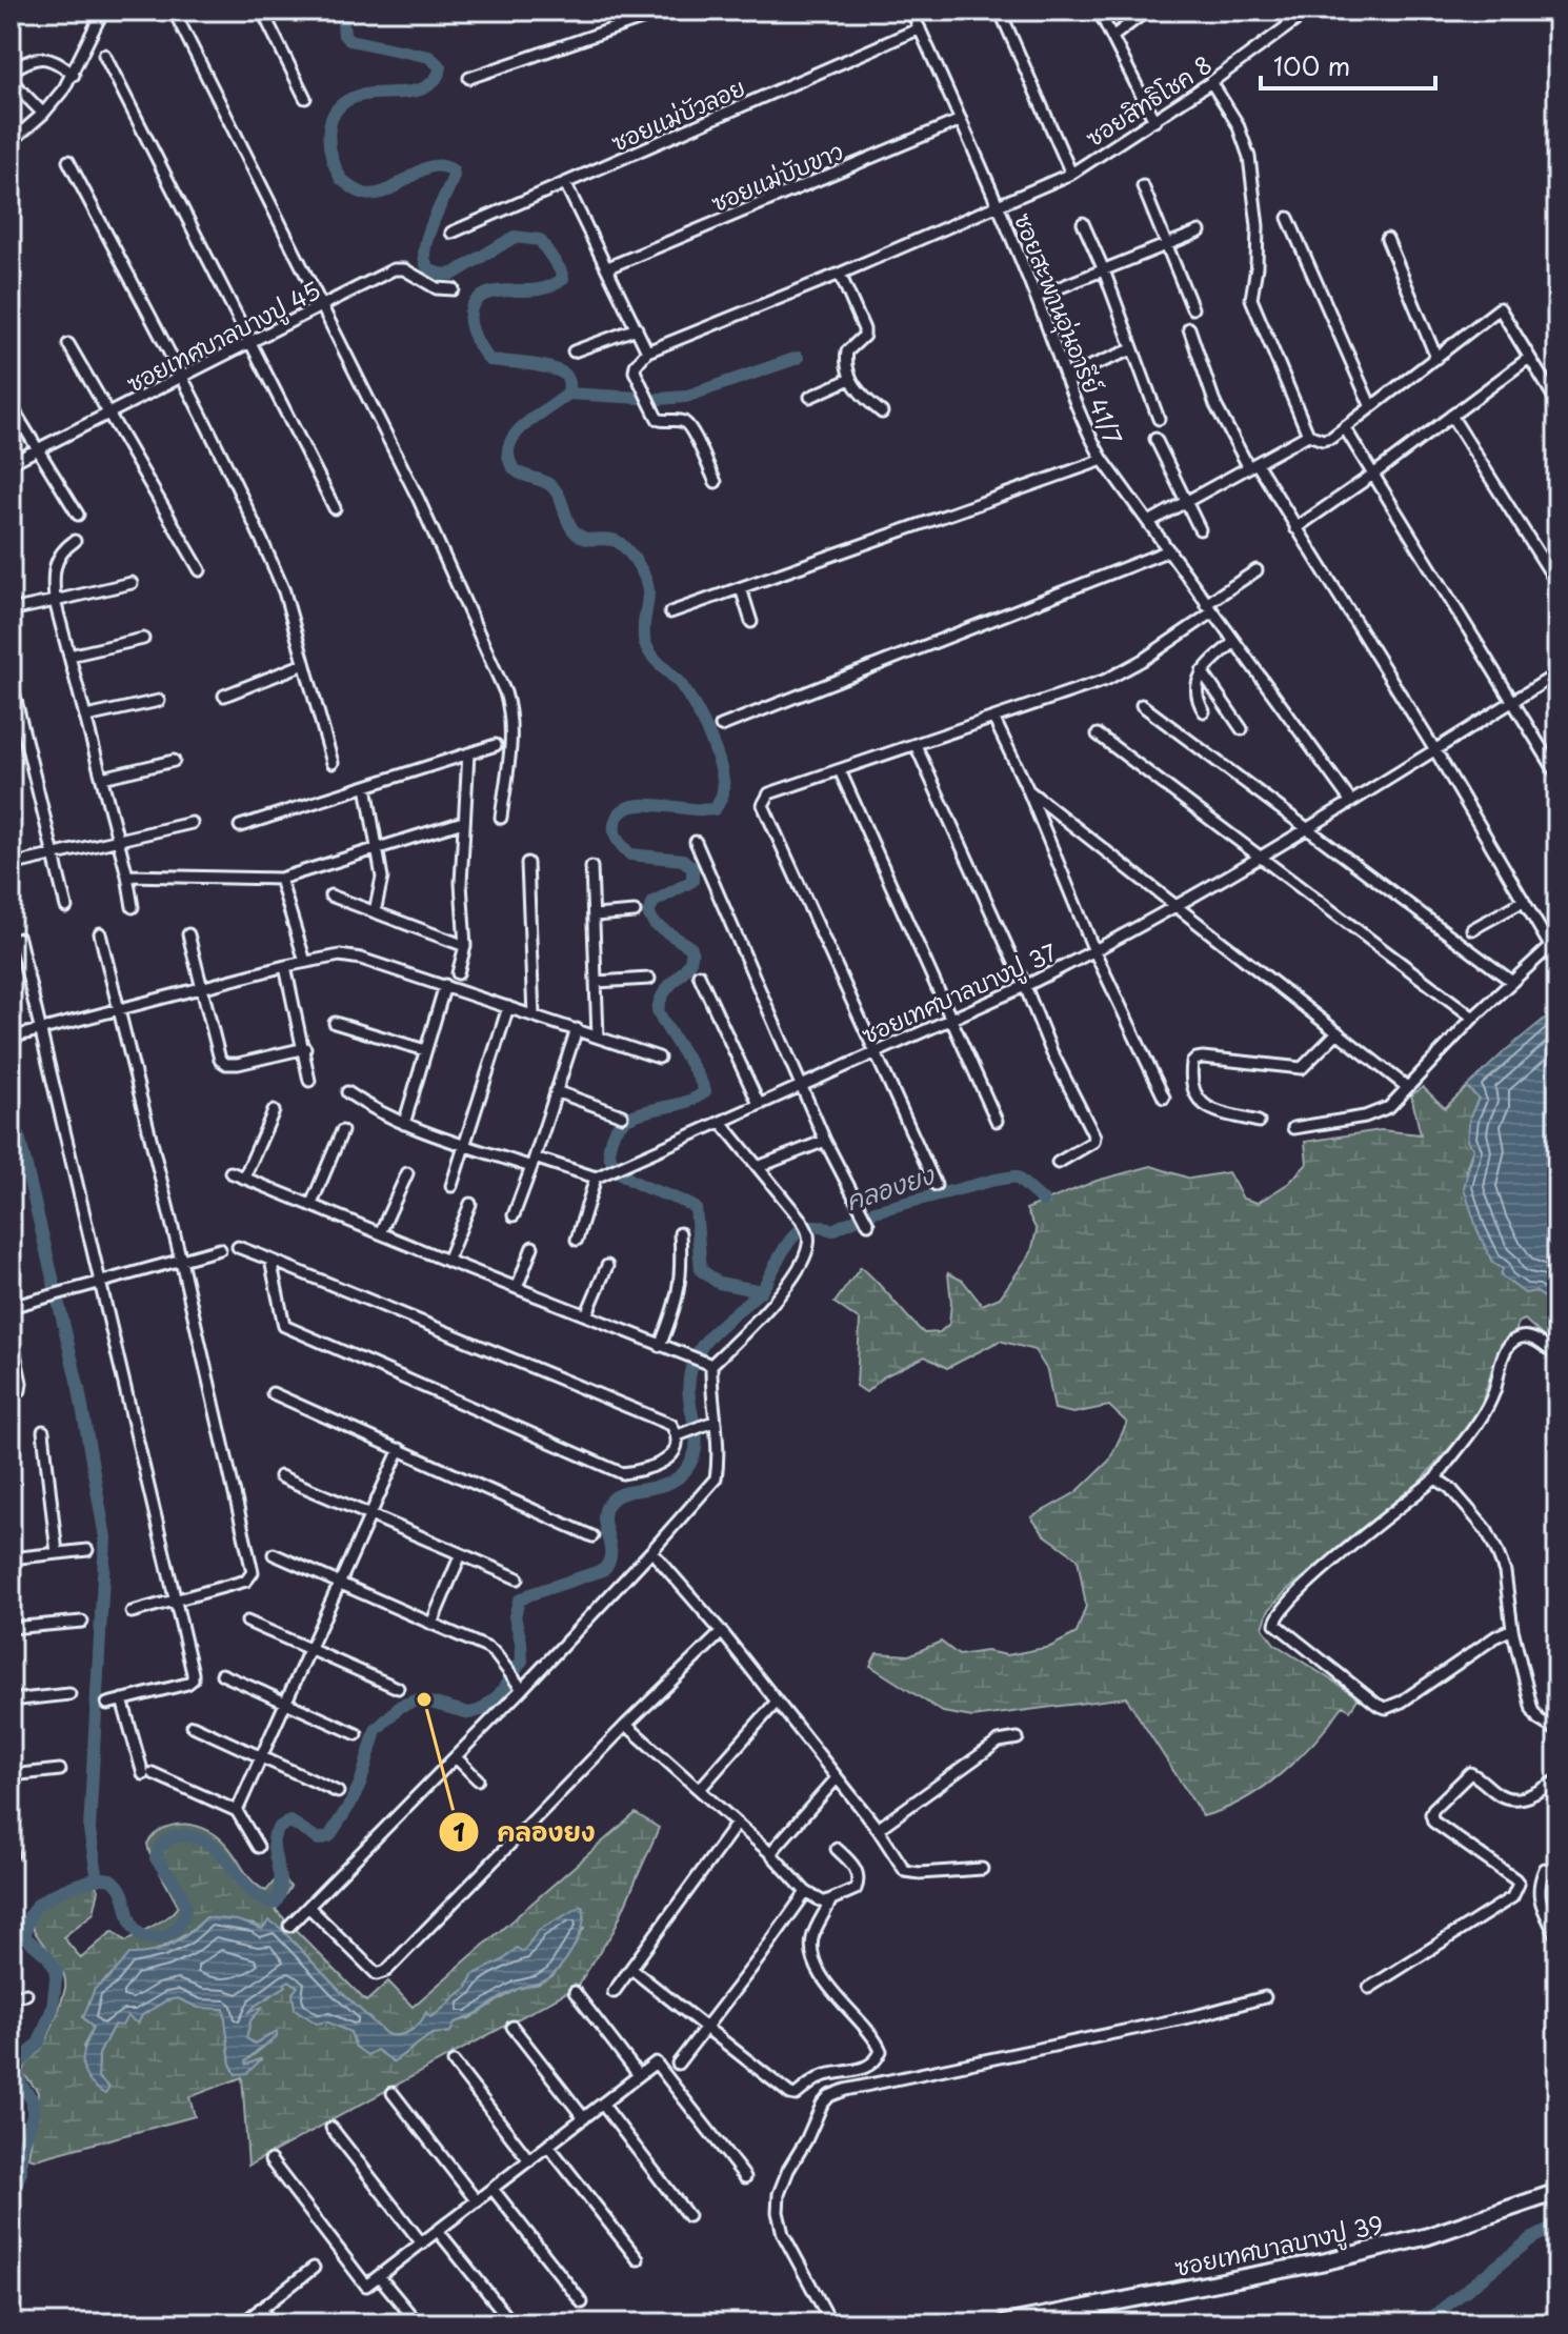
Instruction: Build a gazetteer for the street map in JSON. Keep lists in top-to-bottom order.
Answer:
{
  "streets": {
    "street": [
      "ซอยสิทธิโชค 8",
      "ซอยแม่บัวลอย",
      "ซอยแม่บับขาว",
      "ซอยสะพานอุ่นอารีย์ 41/7",
      "ซอยเทศบาลบางปู 45",
      "ซอยเทศบาลบางปู 37",
      "ซอยเทศบาลบางปู 39"
    ]
  },
  "crossings": [
    ["ซอยสิทธิโชค 8", "ซอยสะพานอุ่นอารีย์ 41/7"],
    ["ซอยแม่บัวลอย", "ซอยสะพานอุ่นอารีย์ 41/7"],
    ["ซอยแม่บับขาว", "ซอยสะพานอุ่นอารีย์ 41/7"],
    ["ซอยสะพานอุ่นอารีย์ 41/7", "ซอยเทศบาลบางปู 37"]
  ],
  "water": ["คลองยง"],
  "places": ["คลองยง"],
  "scale_bar": "100 m"
}
